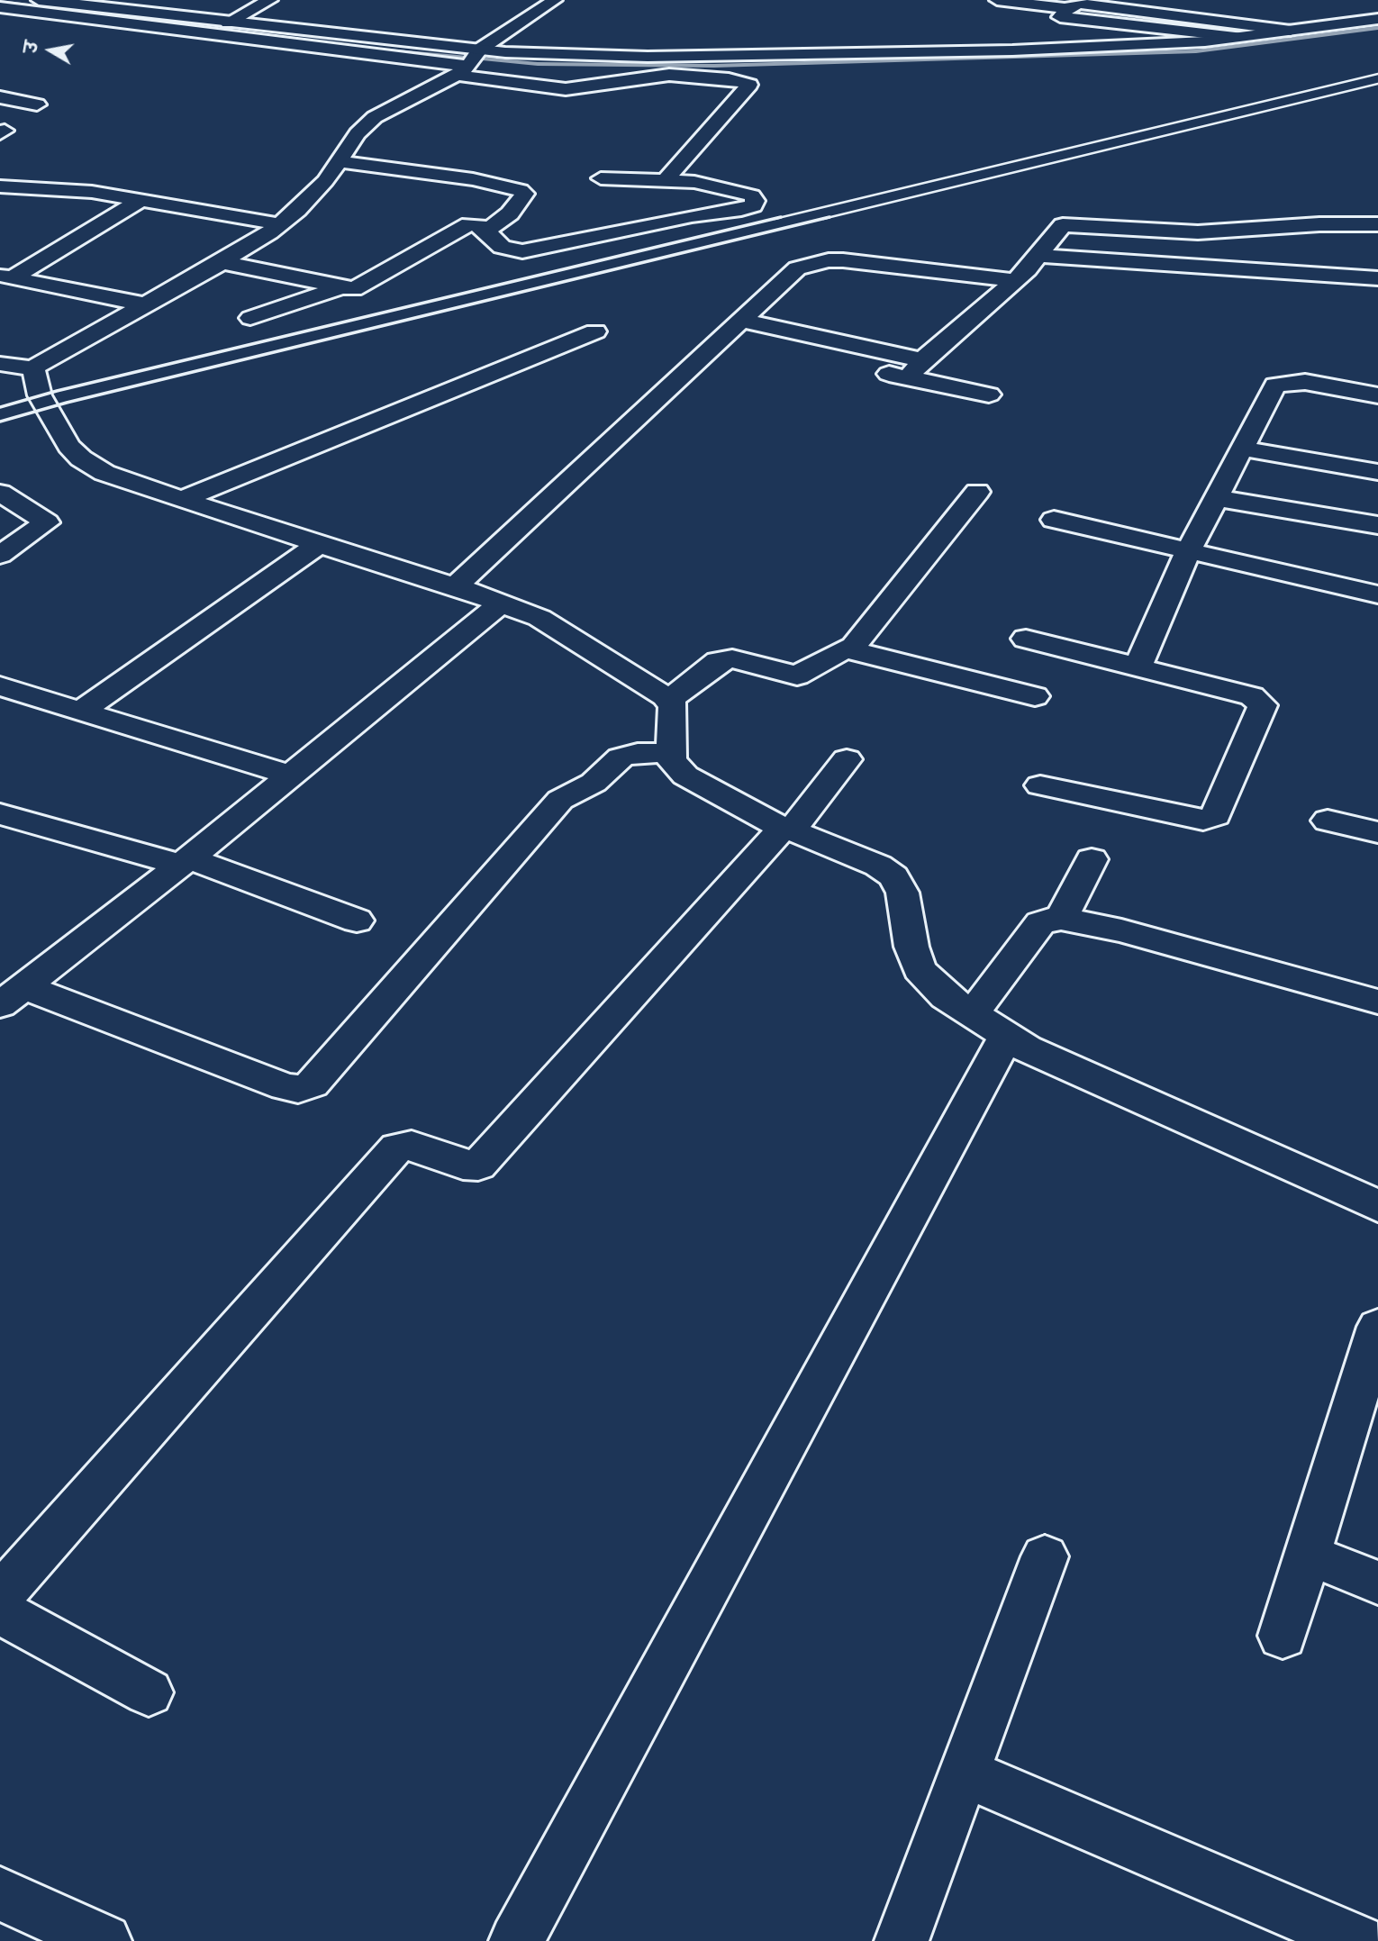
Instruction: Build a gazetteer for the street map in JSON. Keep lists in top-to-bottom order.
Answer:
{
  "north": "left"
}
